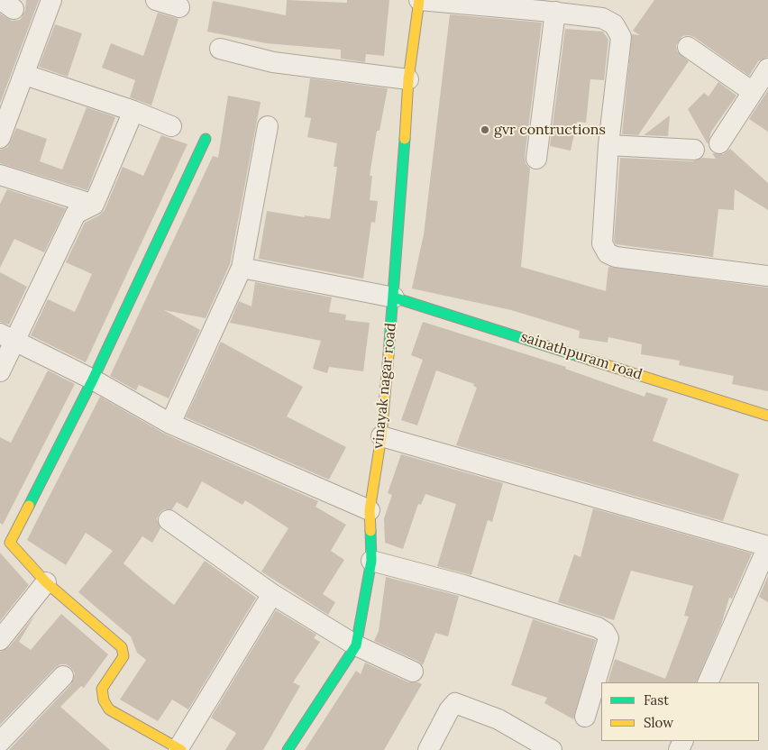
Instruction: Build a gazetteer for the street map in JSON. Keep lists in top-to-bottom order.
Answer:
{
  "streets": {
    "street": ["sainathpuram road", "vinayak nagar road"]
  },
  "crossings": [
    ["sainathpuram road", "vinayak nagar road"]
  ],
  "places": ["gvr contructions"],
  "legend": ["Fast", "Slow"]
}
